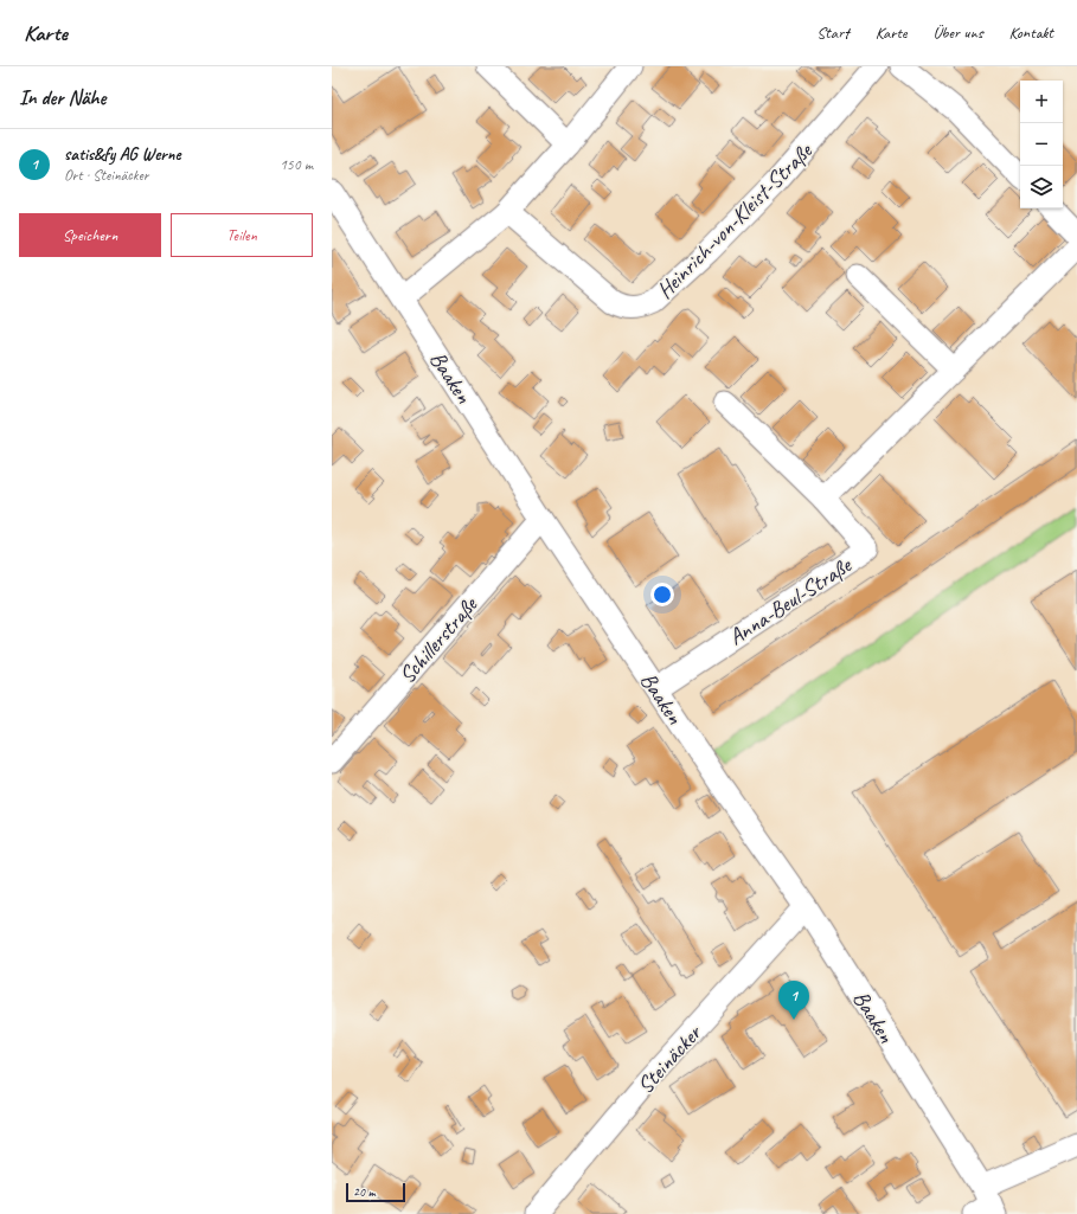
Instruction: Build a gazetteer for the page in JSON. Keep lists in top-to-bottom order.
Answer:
{
  "streets": {
    "street": [
      "Heinrich-von-Kleist-Straße",
      "Baaken",
      "Anna-Beul-Straße",
      "Schillerstraße",
      "Steinäcker"
    ]
  },
  "crossings": [
    ["Baaken", "Anna-Beul-Straße"],
    ["Baaken", "Schillerstraße"],
    ["Baaken", "Steinäcker"]
  ],
  "scale_bar": "20 m",
  "page": {
    "header": "Karte",
    "nav": [
      "Start",
      "Karte",
      "Über uns",
      "Kontakt"
    ],
    "heading": "In der Nähe",
    "map_buttons": ["+", "−"],
    "list": [
      {
        "mark": "1",
        "name": "satis&fy AG Werne",
        "note": "Ort · Steinäcker",
        "value": "150 m"
      }
    ],
    "buttons": ["Speichern", "Teilen"],
    "pins": "1",
    "scale": "20 m"
  }
}
